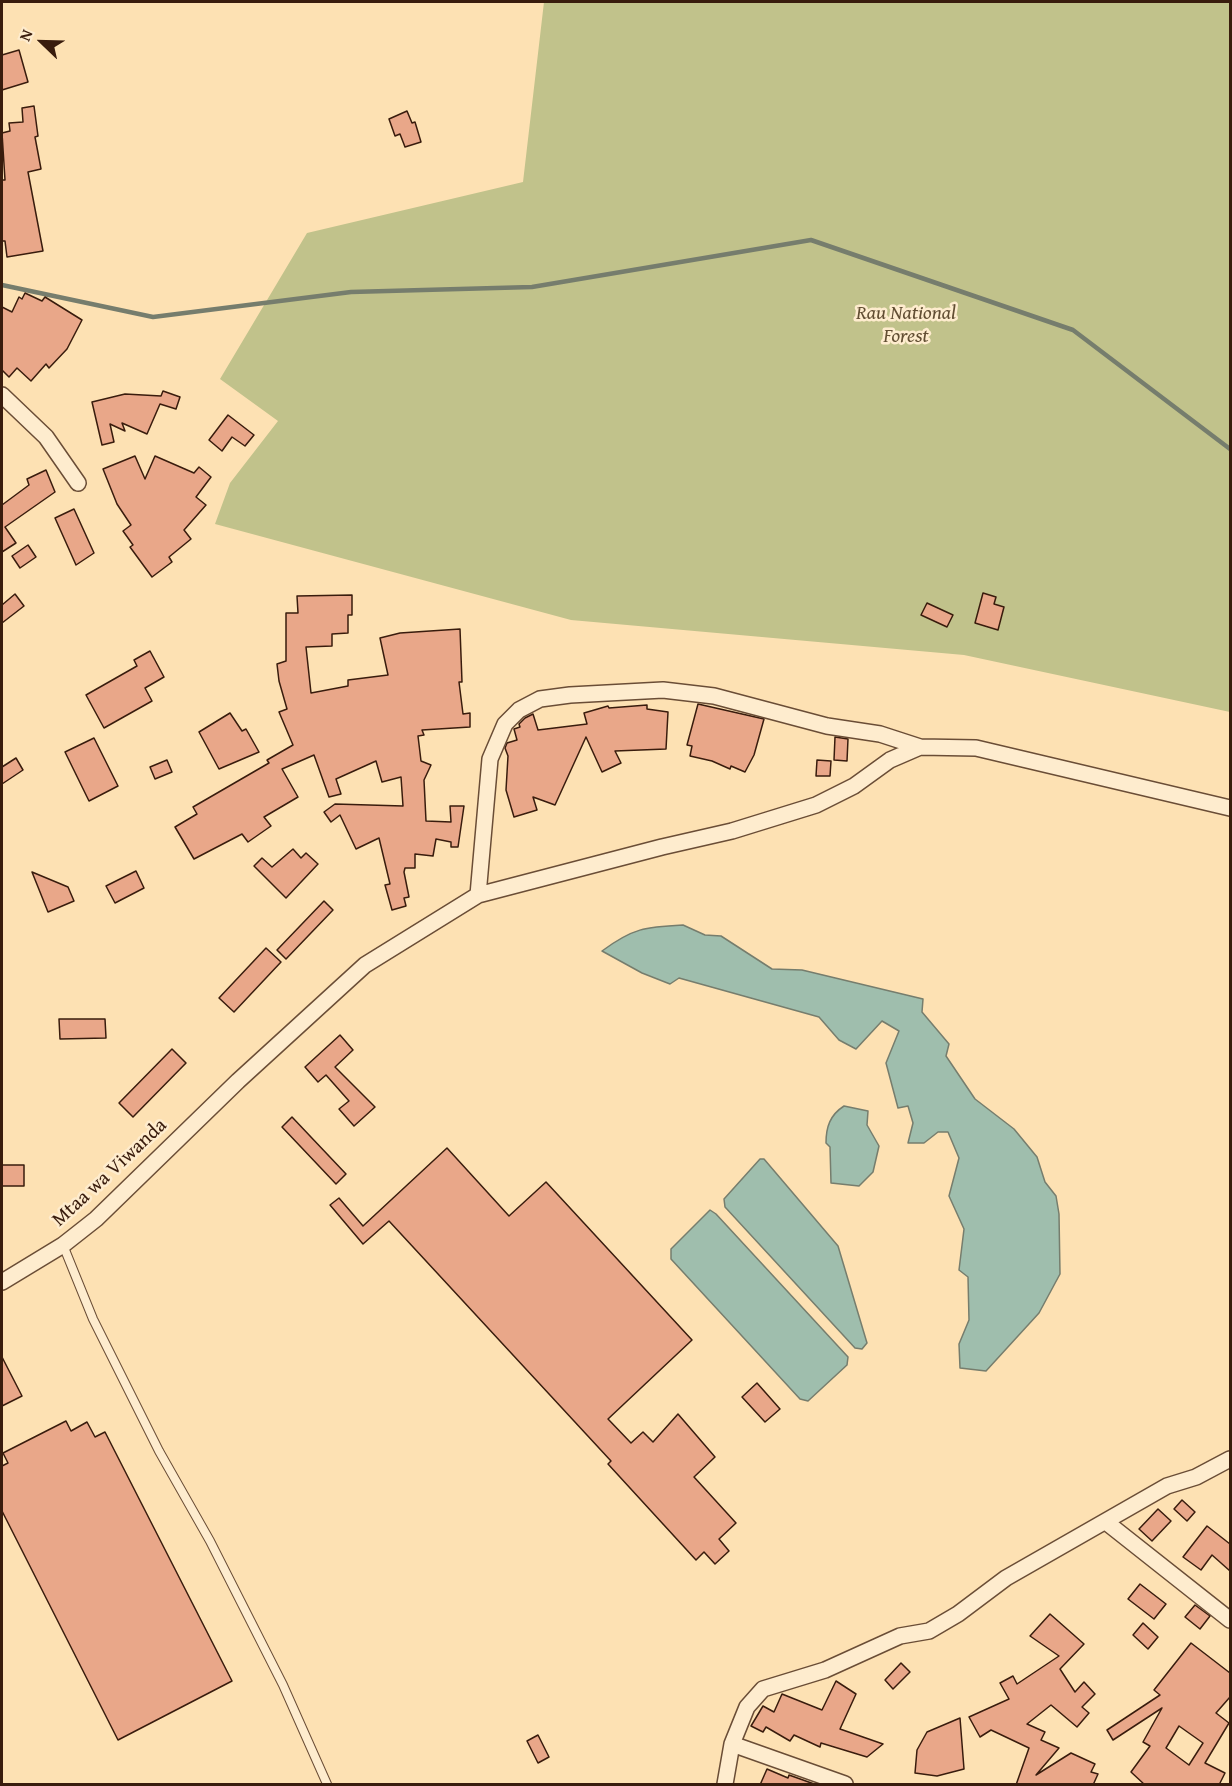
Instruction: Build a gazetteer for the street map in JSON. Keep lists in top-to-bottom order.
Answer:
{
  "streets": {
    "street": ["Mtaa wa Viwanda"]
  },
  "parks": ["Rau National Forest"],
  "north": "top left"
}
